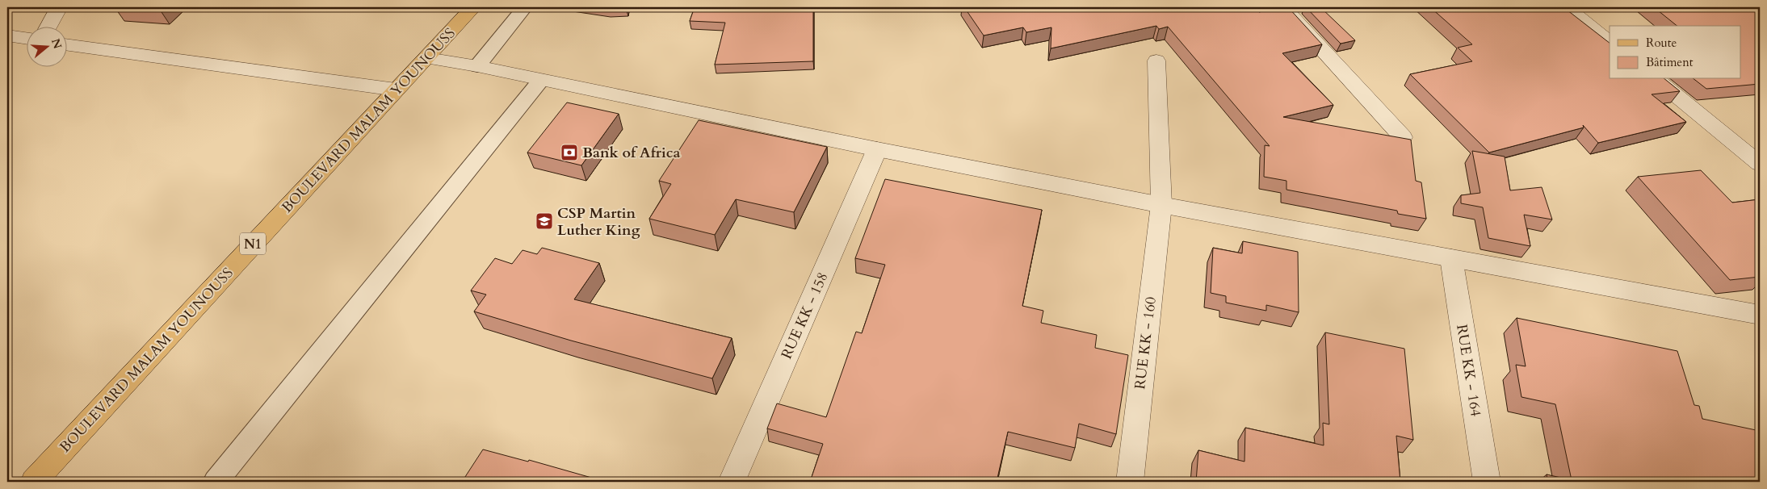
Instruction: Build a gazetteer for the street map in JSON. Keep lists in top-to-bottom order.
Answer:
{
  "streets": {
    "main road": ["BOULEVARD MALAM YOUNOUSS", "N1"],
    "street": ["RUE KK - 158", "RUE KK - 160", "RUE KK - 164"]
  },
  "places": {
    "bank": ["Bank of Africa"],
    "school or university": ["CSP Martin Luther King"]
  },
  "legend": ["Route", "Bâtiment"],
  "north": "right"
}
